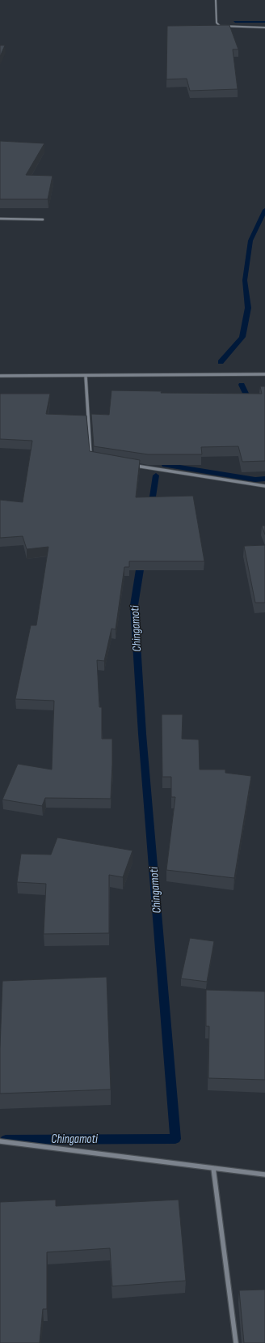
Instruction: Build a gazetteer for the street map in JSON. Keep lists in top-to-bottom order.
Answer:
{
  "water": ["Chingamoti"]
}
